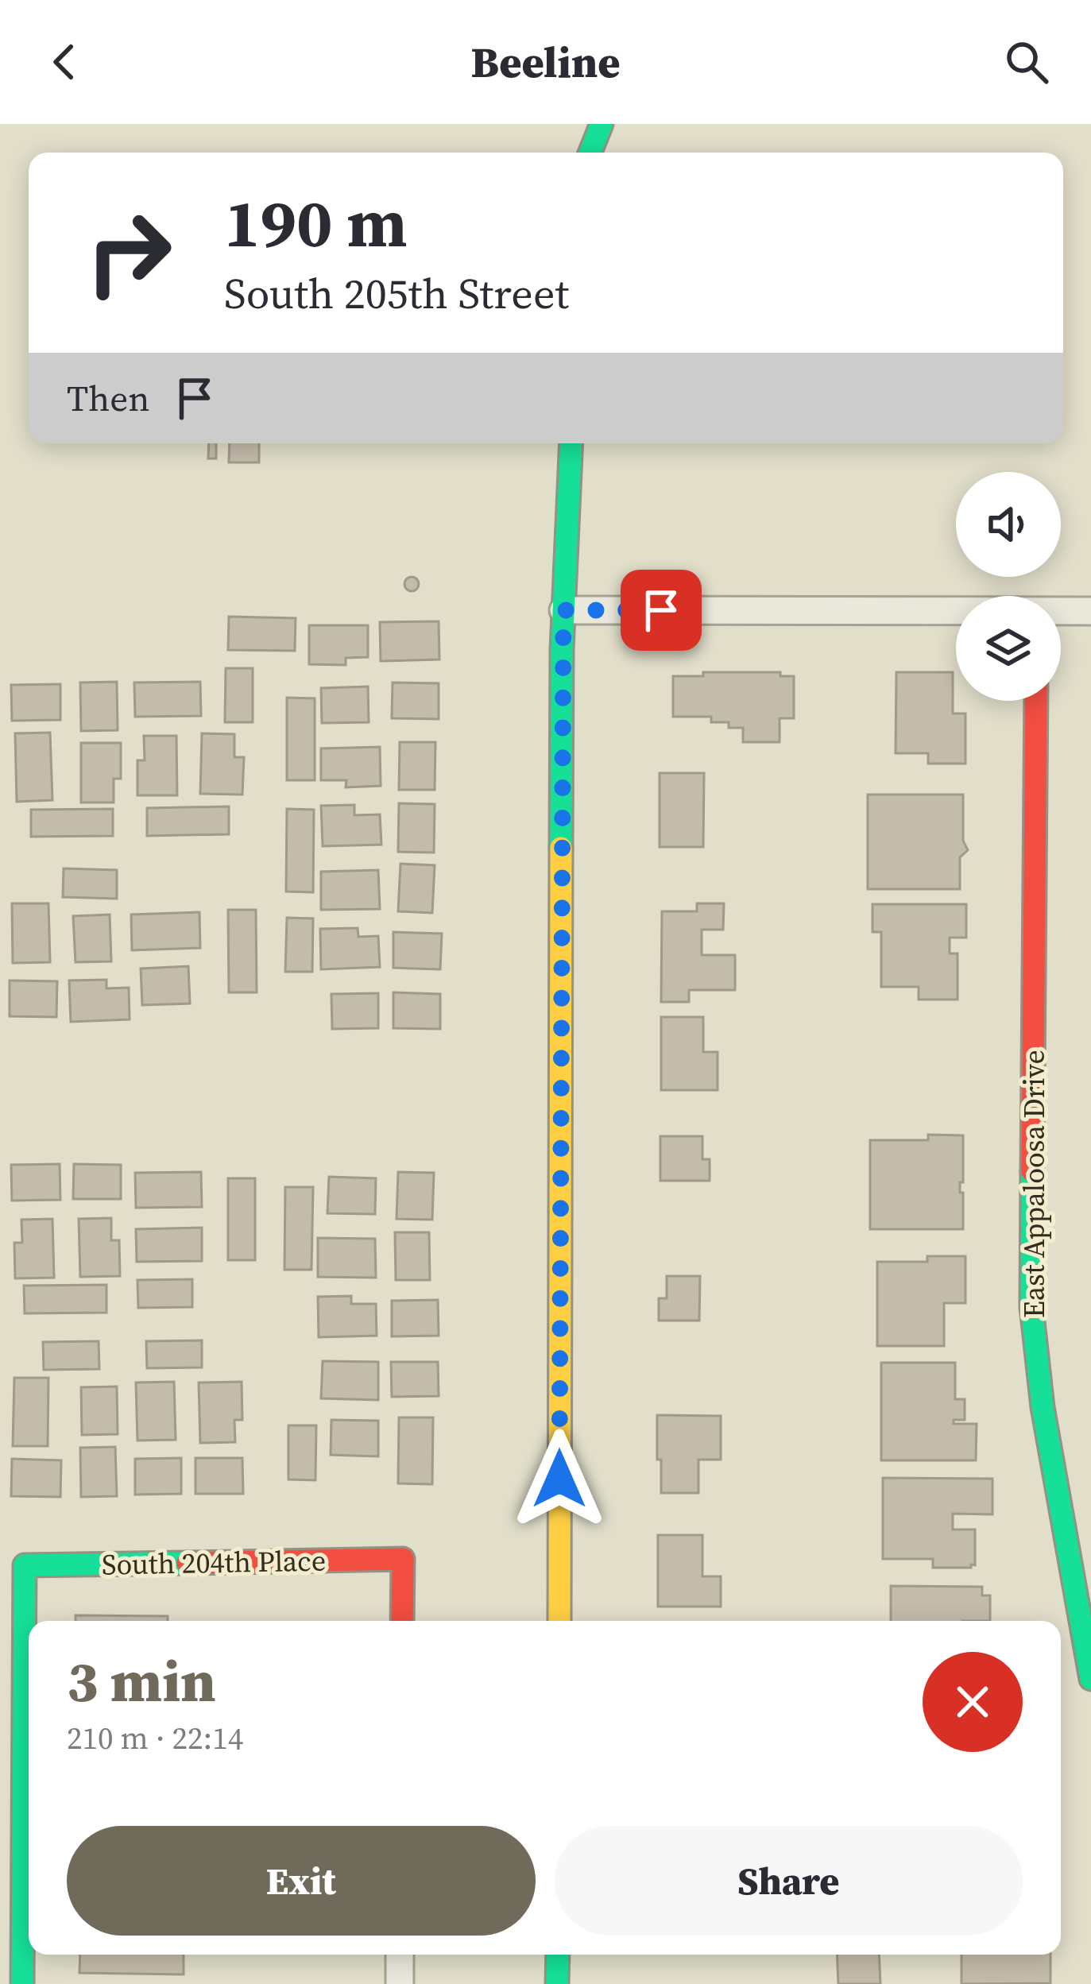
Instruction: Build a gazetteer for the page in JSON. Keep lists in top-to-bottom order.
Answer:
{
  "streets": {
    "street": ["East Appaloosa Drive", "South 204th Place"]
  },
  "page": {
    "header": "Beeline",
    "turn": ["190 m", "South 205th Street"],
    "then": "Then",
    "heading": ["3 min", "210 m · 22:14"],
    "buttons": ["Exit", "Share"]
  }
}
